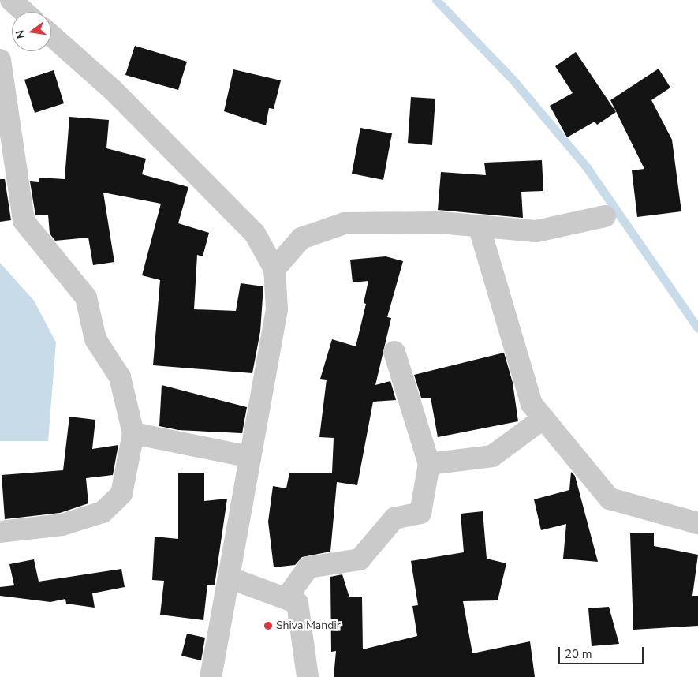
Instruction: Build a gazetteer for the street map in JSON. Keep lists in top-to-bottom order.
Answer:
{
  "places": ["Shiva Mandir"],
  "scale_bar": "20 m",
  "north": "left"
}
